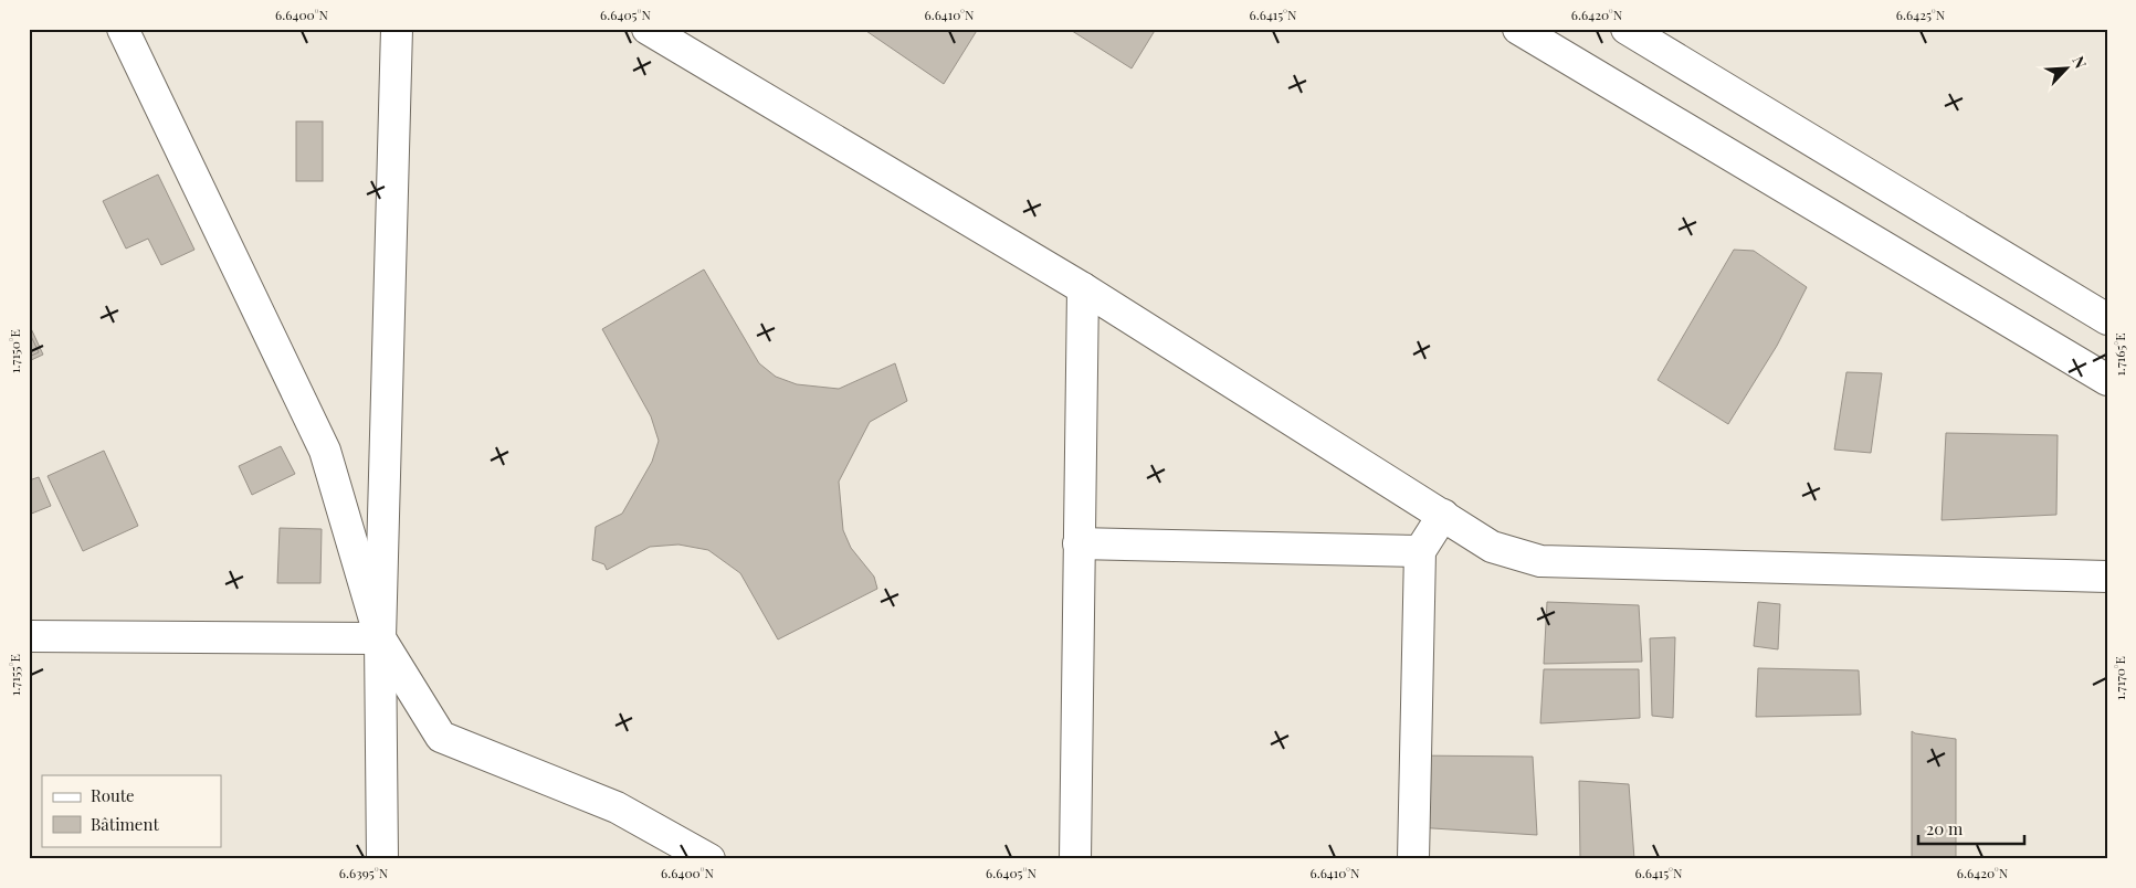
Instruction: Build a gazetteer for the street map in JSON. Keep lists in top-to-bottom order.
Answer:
{
  "legend": ["Route", "Bâtiment"],
  "scale_bar": "20 m",
  "north": "top right",
  "coordinates": [
    "6.6400°N",
    "6.6405°N",
    "6.6410°N",
    "6.6415°N",
    "6.6420°N",
    "6.6425°N",
    "1.7150°E",
    "1.7165°E",
    "1.7155°E",
    "1.7170°E",
    "6.6395°N"
  ]
}
